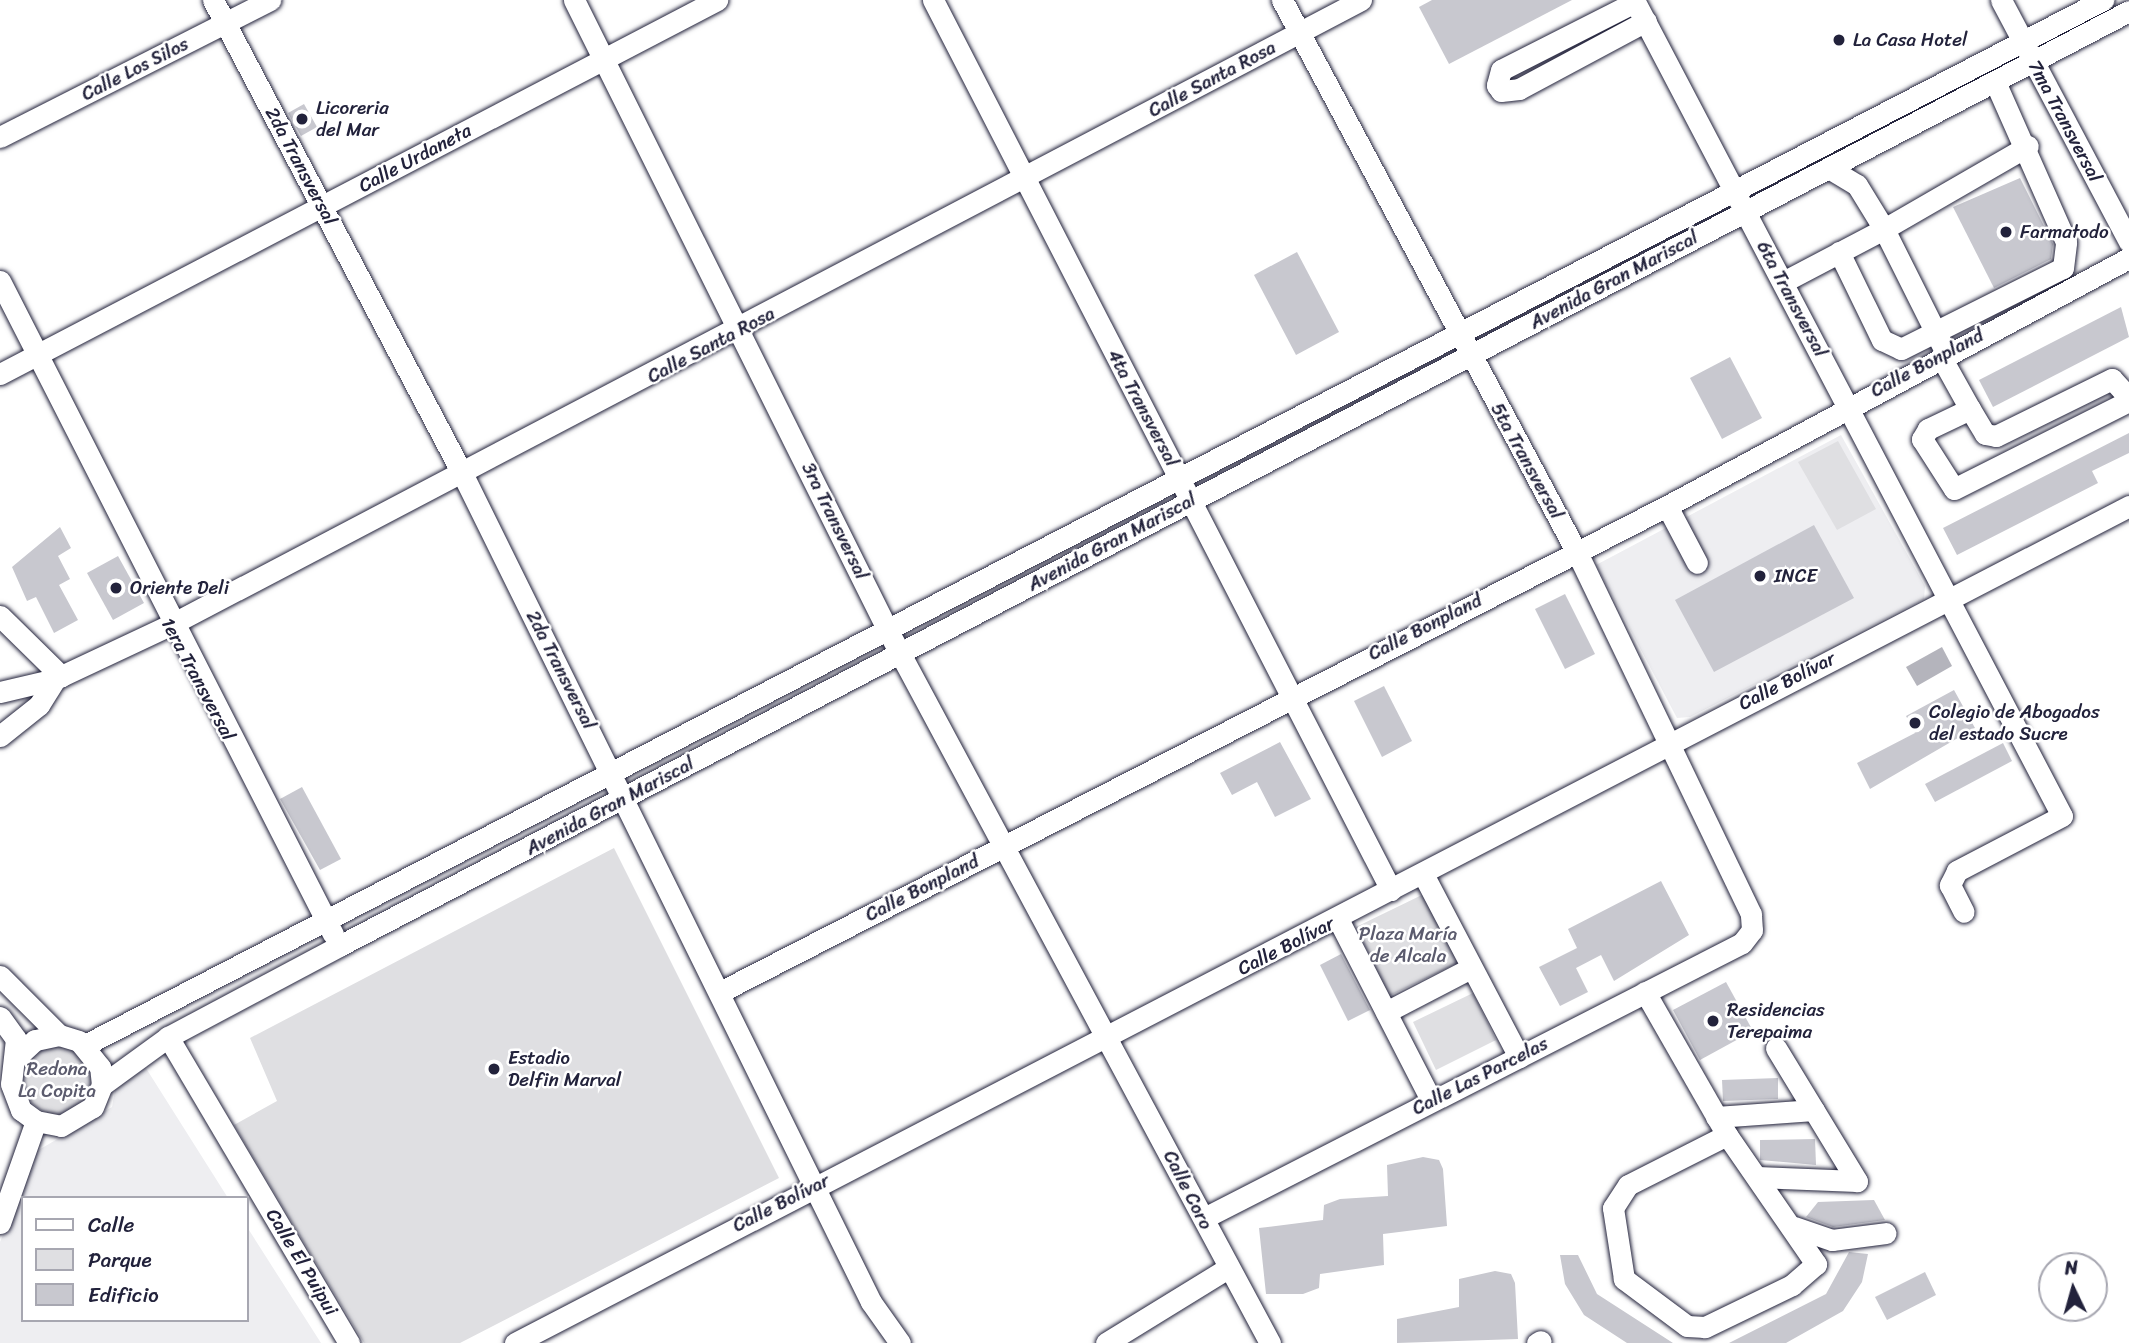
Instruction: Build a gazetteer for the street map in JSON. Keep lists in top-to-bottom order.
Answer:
{
  "streets": {
    "street": [
      "Calle Los Silos",
      "Calle Santa Rosa",
      "7ma Transversal",
      "Calle Urdaneta",
      "2da Transversal",
      "Avenida Gran Mariscal",
      "6ta Transversal",
      "Calle Bonpland",
      "4ta Transversal",
      "5ta Transversal",
      "3ra Transversal",
      "1era Transversal",
      "Calle Bolívar",
      "Calle Las Parcelas",
      "Calle Coro",
      "Calle El Puipui"
    ]
  },
  "crossings": [
    ["Calle Los Silos", "2da Transversal"],
    ["Calle Santa Rosa", "2da Transversal"],
    ["Calle Santa Rosa", "4ta Transversal"],
    ["Calle Santa Rosa", "5ta Transversal"],
    ["Calle Santa Rosa", "3ra Transversal"],
    ["Calle Santa Rosa", "1era Transversal"],
    ["7ma Transversal", "Avenida Gran Mariscal"],
    ["Calle Urdaneta", "2da Transversal"],
    ["Calle Urdaneta", "3ra Transversal"],
    ["Calle Urdaneta", "1era Transversal"],
    ["2da Transversal", "Avenida Gran Mariscal"],
    ["2da Transversal", "Calle Bonpland"],
    ["2da Transversal", "Calle Bolívar"],
    ["Avenida Gran Mariscal", "6ta Transversal"],
    ["Avenida Gran Mariscal", "4ta Transversal"],
    ["Avenida Gran Mariscal", "5ta Transversal"],
    ["Avenida Gran Mariscal", "3ra Transversal"],
    ["Avenida Gran Mariscal", "1era Transversal"],
    ["Avenida Gran Mariscal", "Calle El Puipui"],
    ["6ta Transversal", "Calle Bonpland"],
    ["6ta Transversal", "Calle Bolívar"],
    ["Calle Bonpland", "4ta Transversal"],
    ["Calle Bonpland", "5ta Transversal"],
    ["Calle Bonpland", "3ra Transversal"],
    ["4ta Transversal", "Calle Bolívar"],
    ["5ta Transversal", "Calle Bolívar"],
    ["5ta Transversal", "Calle Las Parcelas"],
    ["3ra Transversal", "Calle Bolívar"],
    ["3ra Transversal", "Calle Coro"],
    ["Calle Bolívar", "Calle Coro"],
    ["Calle Las Parcelas", "Calle Coro"]
  ],
  "parks": ["Plaza María de Alcala", "Redona La Copita"],
  "places": [
    "La Casa Hotel",
    "Licoreria del Mar",
    "Farmatodo",
    "INCE",
    "Oriente Deli",
    "Colegio de Abogados del estado Sucre",
    "Residencias Terepaima",
    "Estadio Delfin Marval"
  ],
  "legend": ["Calle", "Parque", "Edificio"],
  "north": "top"
}
